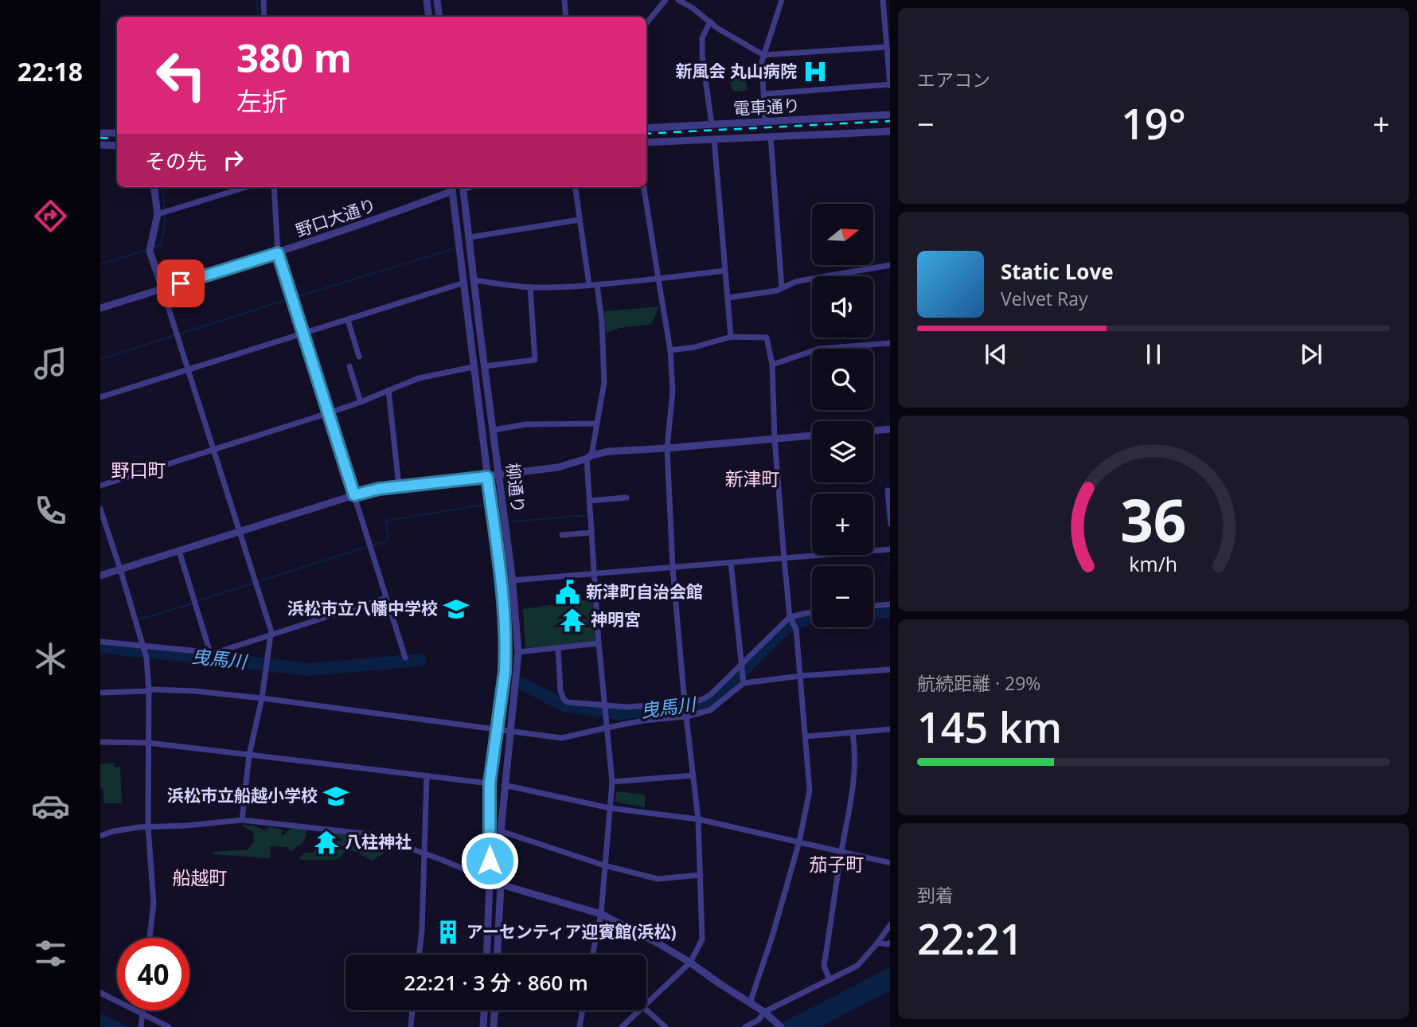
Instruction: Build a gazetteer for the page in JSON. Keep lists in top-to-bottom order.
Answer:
{
  "streets": {
    "street": ["電車通り", "野口大通り", "柳通り"]
  },
  "crossings": [
    ["野口大通り", "柳通り"]
  ],
  "districts": [
    "野口町",
    "新津町",
    "茄子町",
    "船越町"
  ],
  "water": ["曳馬川"],
  "places": {
    "hospital": ["新風会 丸山病院"],
    "public building": ["新津町自治会館"],
    "school or university": ["浜松市立八幡中学校", "浜松市立船越小学校"],
    "temple": ["神明宮", "八柱神社"],
    "building": ["アーセンティア迎賓館(浜松)"]
  },
  "north": "right",
  "page": {
    "tabs": "22:18",
    "tile": [
      "エアコン",
      ["航続距離 · 29%", "145 km"],
      ["到着", "22:21"]
    ],
    "turn": ["380 m", "左折"],
    "heat": ["−", "19°", "+"],
    "then": "その先",
    "map_buttons": ["+", "−"],
    "song": ["Static Love", "Velvet Ray"],
    "limit": "40",
    "trip": "22:21 · 3 分 · 860 m",
    "gauge": ["36", "km/h"]
  }
}
